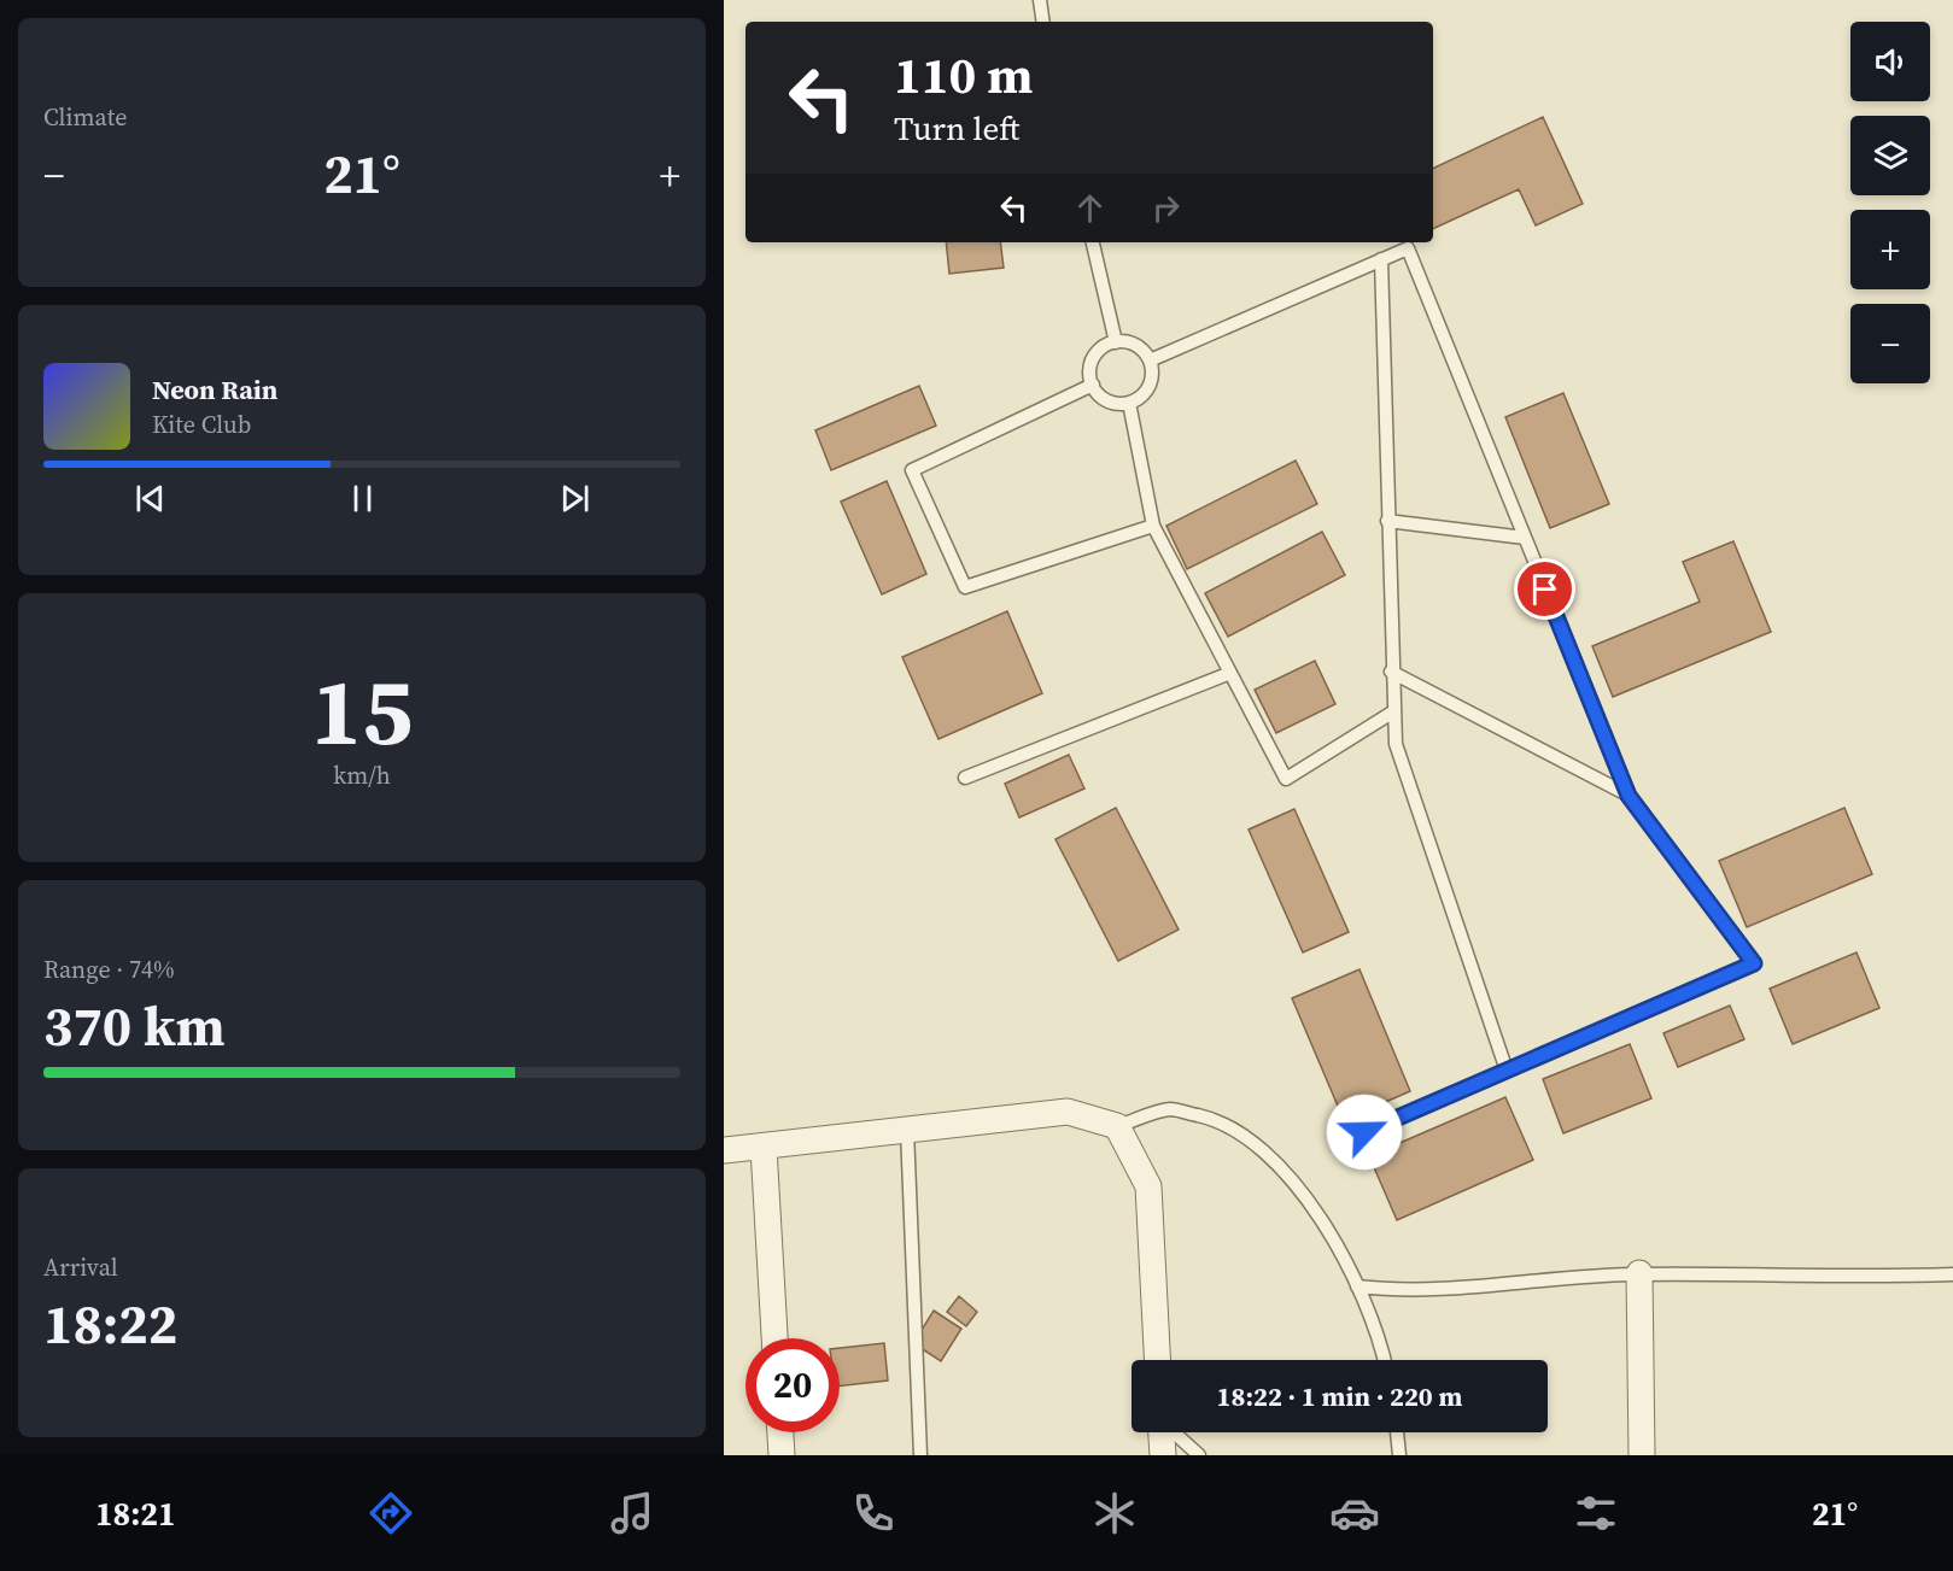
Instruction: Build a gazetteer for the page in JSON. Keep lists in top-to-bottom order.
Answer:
{
  "page": {
    "tile": [
      "Climate",
      ["15", "km/h"],
      ["Range · 74%", "370 km"],
      ["Arrival", "18:22"]
    ],
    "map_buttons": ["+", "−"],
    "turn": ["110 m", "Turn left"],
    "heat": ["−", "21°", "+"],
    "song": ["Neon Rain", "Kite Club"],
    "limit": "20",
    "trip": "18:22 · 1 min · 220 m",
    "tabs": ["18:21", "21°"]
  }
}
